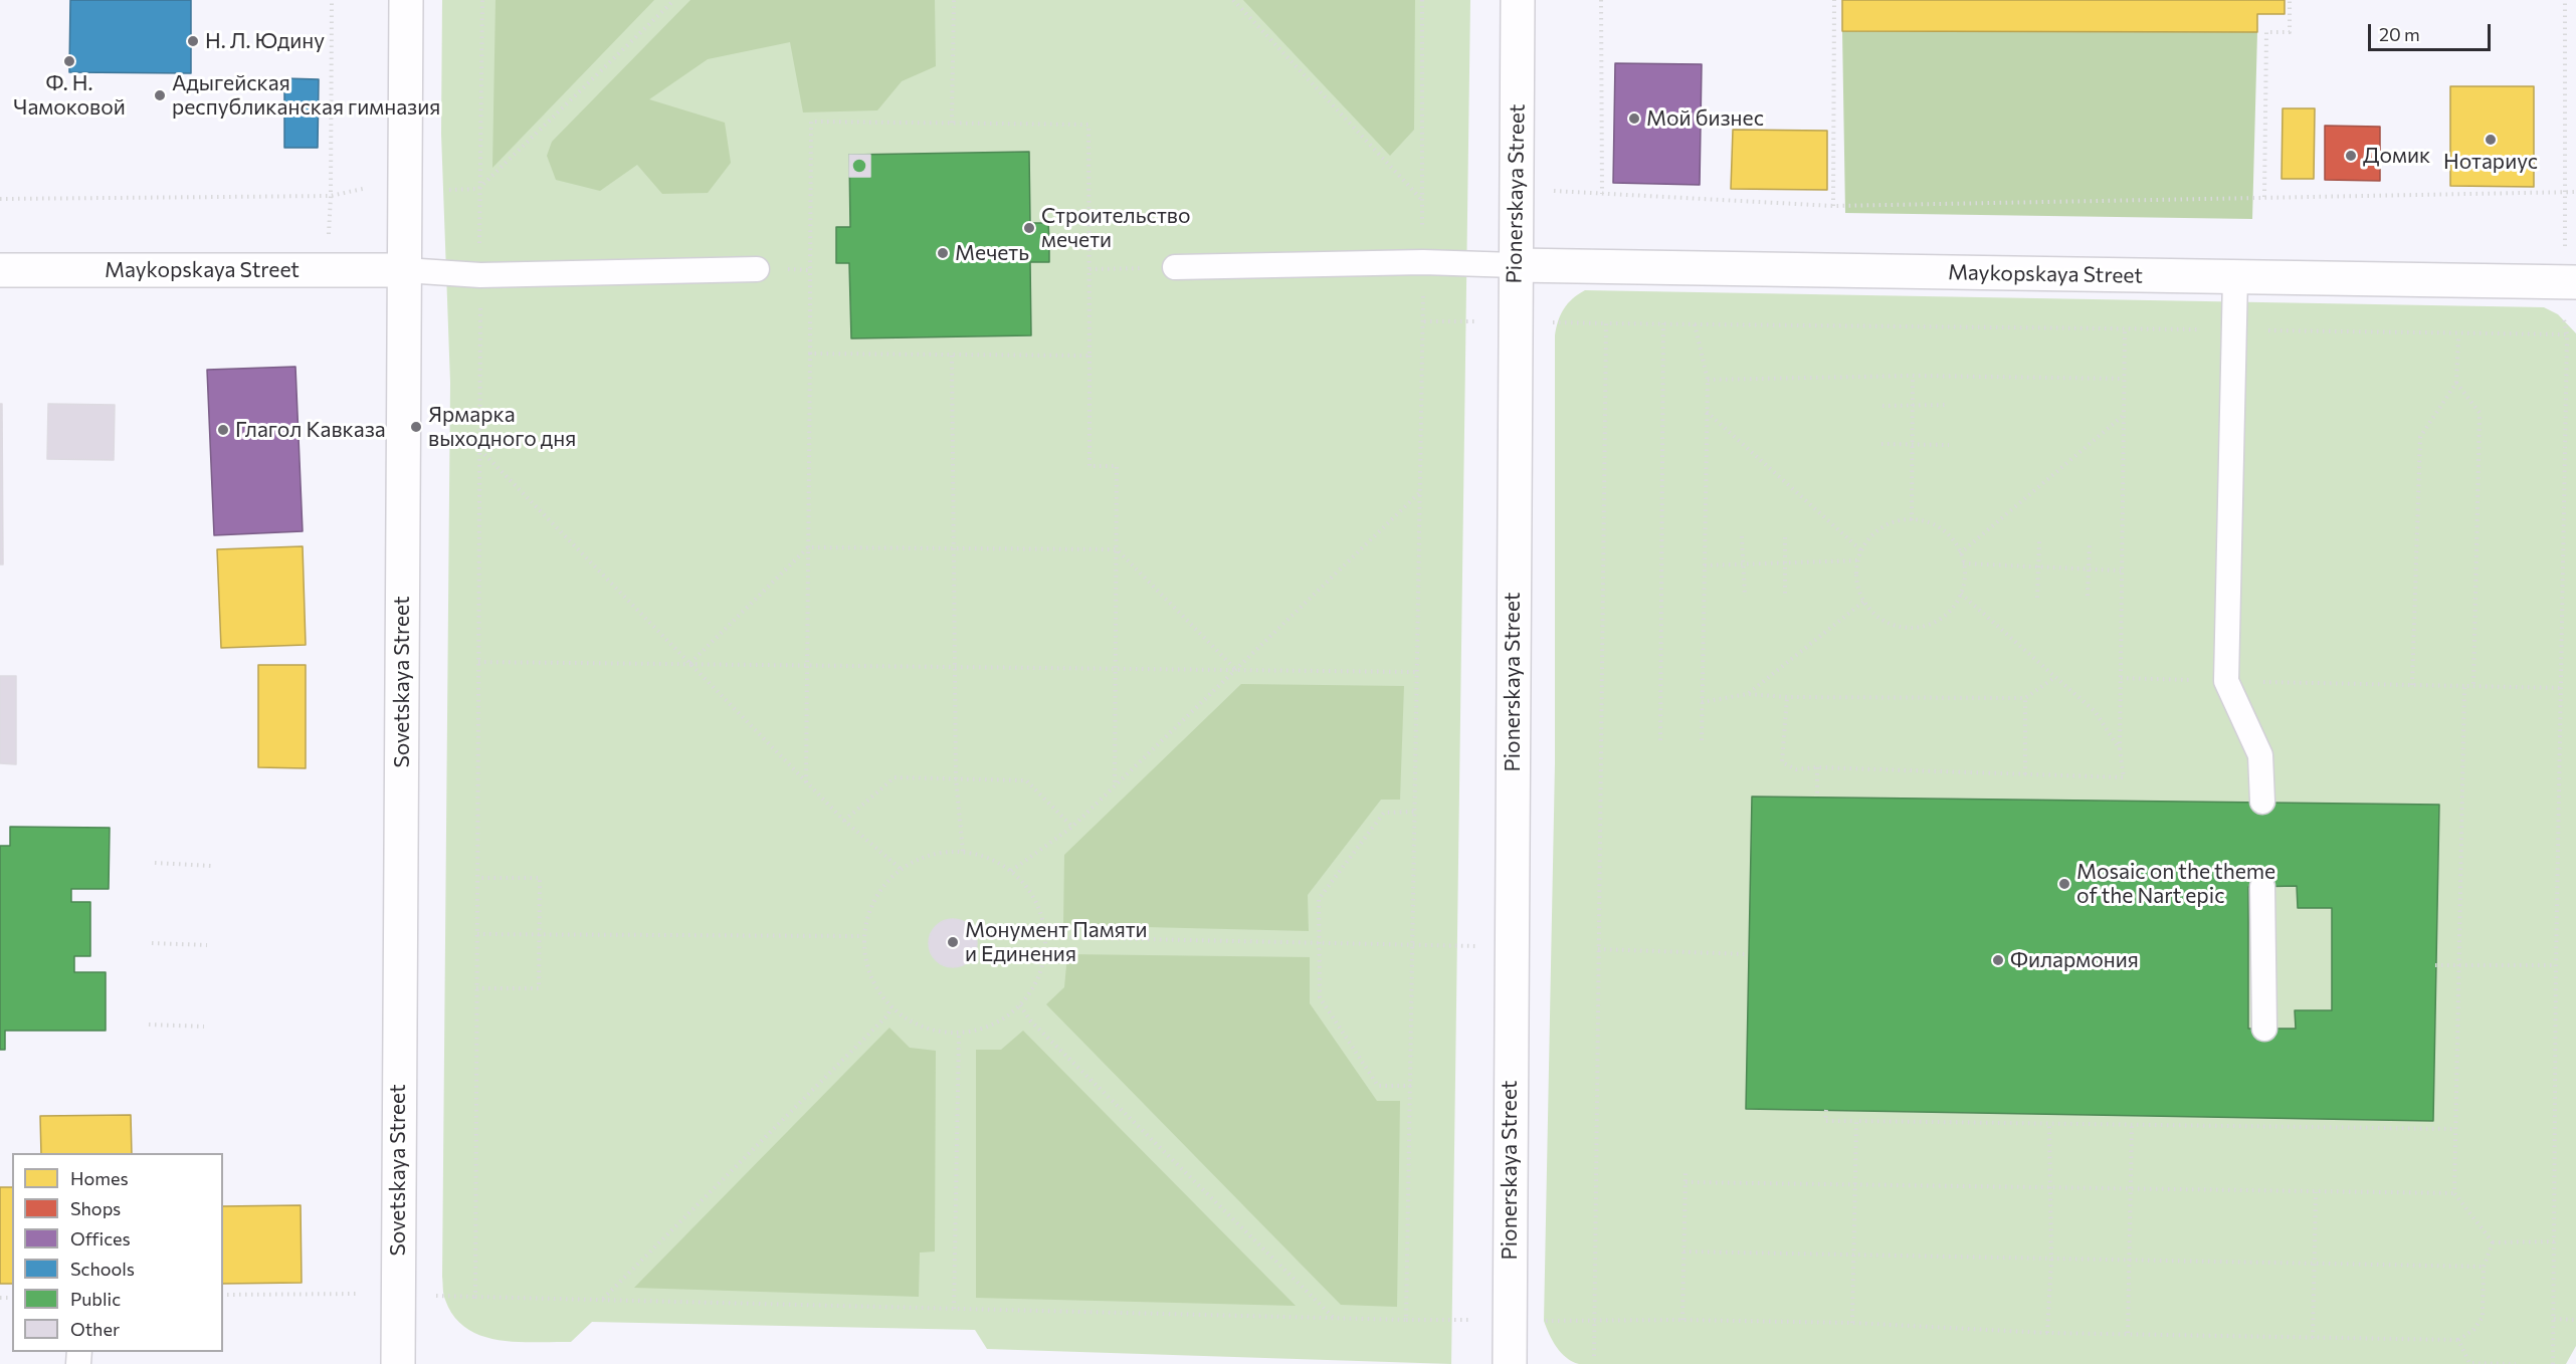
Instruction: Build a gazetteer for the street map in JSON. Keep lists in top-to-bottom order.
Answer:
{
  "streets": {
    "street": ["Pionerskaya Street", "Maykopskaya Street", "Sovetskaya Street"]
  },
  "crossings": [
    ["Pionerskaya Street", "Maykopskaya Street"],
    ["Maykopskaya Street", "Sovetskaya Street"]
  ],
  "places": [
    "Н. Л. Юдину",
    "Ф. Н. Чамоковой",
    "Адыгейская республиканская гимназия",
    "Мой бизнес",
    "Нотариус",
    "Домик",
    "Строительство мечети",
    "Мечеть",
    "Ярмарка выходного дня",
    "Глагол Кавказа",
    "Mosaic on the theme of the Nart epic",
    "Монумент Памяти и Единения",
    "Филармония"
  ],
  "legend": [
    "Homes",
    "Shops",
    "Offices",
    "Schools",
    "Public",
    "Other"
  ],
  "scale_bar": "20 m"
}
